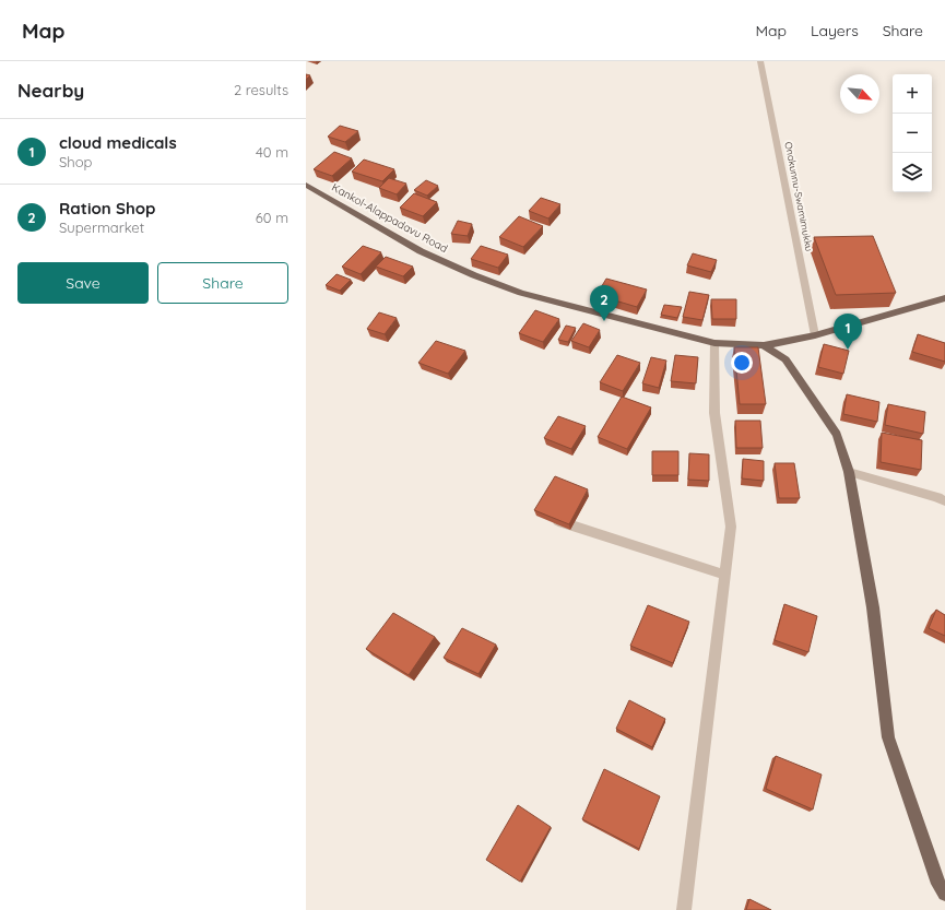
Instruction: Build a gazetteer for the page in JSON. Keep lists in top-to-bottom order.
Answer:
{
  "streets": {
    "main road": ["Kankol-Alappadavu Road"],
    "street": ["Onakunnu-Swamimukku"]
  },
  "crossings": [
    ["Onakunnu-Swamimukku", "Kankol-Alappadavu Road"]
  ],
  "north": "bottom right",
  "page": {
    "header": "Map",
    "nav": ["Map", "Layers", "Share"],
    "heading": ["Nearby", "2 results"],
    "map_buttons": ["+", "−"],
    "list": [
      {
        "mark": "1",
        "name": "cloud medicals",
        "note": "Shop",
        "value": "40 m"
      },
      {
        "mark": "2",
        "name": "Ration Shop",
        "note": "Supermarket",
        "value": "60 m"
      }
    ],
    "buttons": ["Save", "Share"],
    "pins": ["2", "1"]
  }
}
